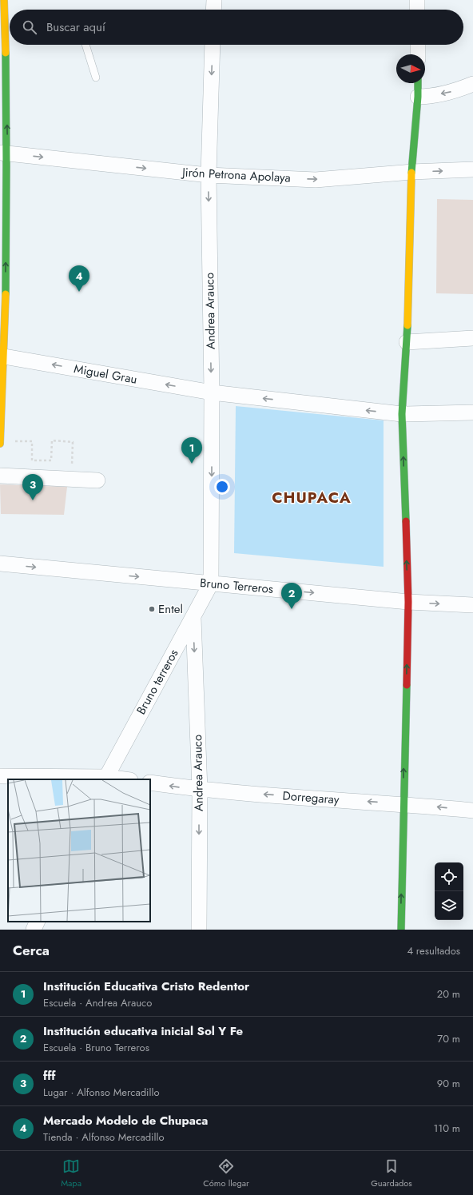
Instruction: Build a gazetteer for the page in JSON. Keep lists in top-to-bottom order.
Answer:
{
  "streets": {
    "street": [
      "Jirón Petrona Apolaya",
      "Andrea Arauco",
      "Miguel Grau",
      "Bruno Terreros",
      "Bruno terreros",
      "Dorregaray"
    ]
  },
  "crossings": [
    ["Jirón Petrona Apolaya", "Andrea Arauco"],
    ["Andrea Arauco", "Miguel Grau"],
    ["Andrea Arauco", "Bruno Terreros"],
    ["Andrea Arauco", "Bruno terreros"],
    ["Andrea Arauco", "Dorregaray"],
    ["Bruno Terreros", "Bruno terreros"]
  ],
  "one_way": [
    "Jirón Petrona Apolaya",
    "Andrea Arauco",
    "Miguel Grau",
    "Bruno Terreros",
    "Dorregaray"
  ],
  "districts": ["CHUPACA"],
  "places": ["Entel"],
  "north": "right",
  "page": {
    "search": "Buscar aquí",
    "pins": [
      "4",
      "1",
      "3",
      "2"
    ],
    "heading": ["Cerca", "4 resultados"],
    "list": [
      {
        "mark": "1",
        "name": "Institución Educativa Cristo Redentor",
        "note": "Escuela · Andrea Arauco",
        "value": "20 m"
      },
      {
        "mark": "2",
        "name": "Institución educativa inicial Sol Y Fe",
        "note": "Escuela · Bruno Terreros",
        "value": "70 m"
      },
      {
        "mark": "3",
        "name": "fff",
        "note": "Lugar · Alfonso Mercadillo",
        "value": "90 m"
      },
      {
        "mark": "4",
        "name": "Mercado Modelo de Chupaca",
        "note": "Tienda · Alfonso Mercadillo",
        "value": "110 m"
      }
    ],
    "nav": ["Mapa", "Cómo llegar", "Guardados"]
  }
}
